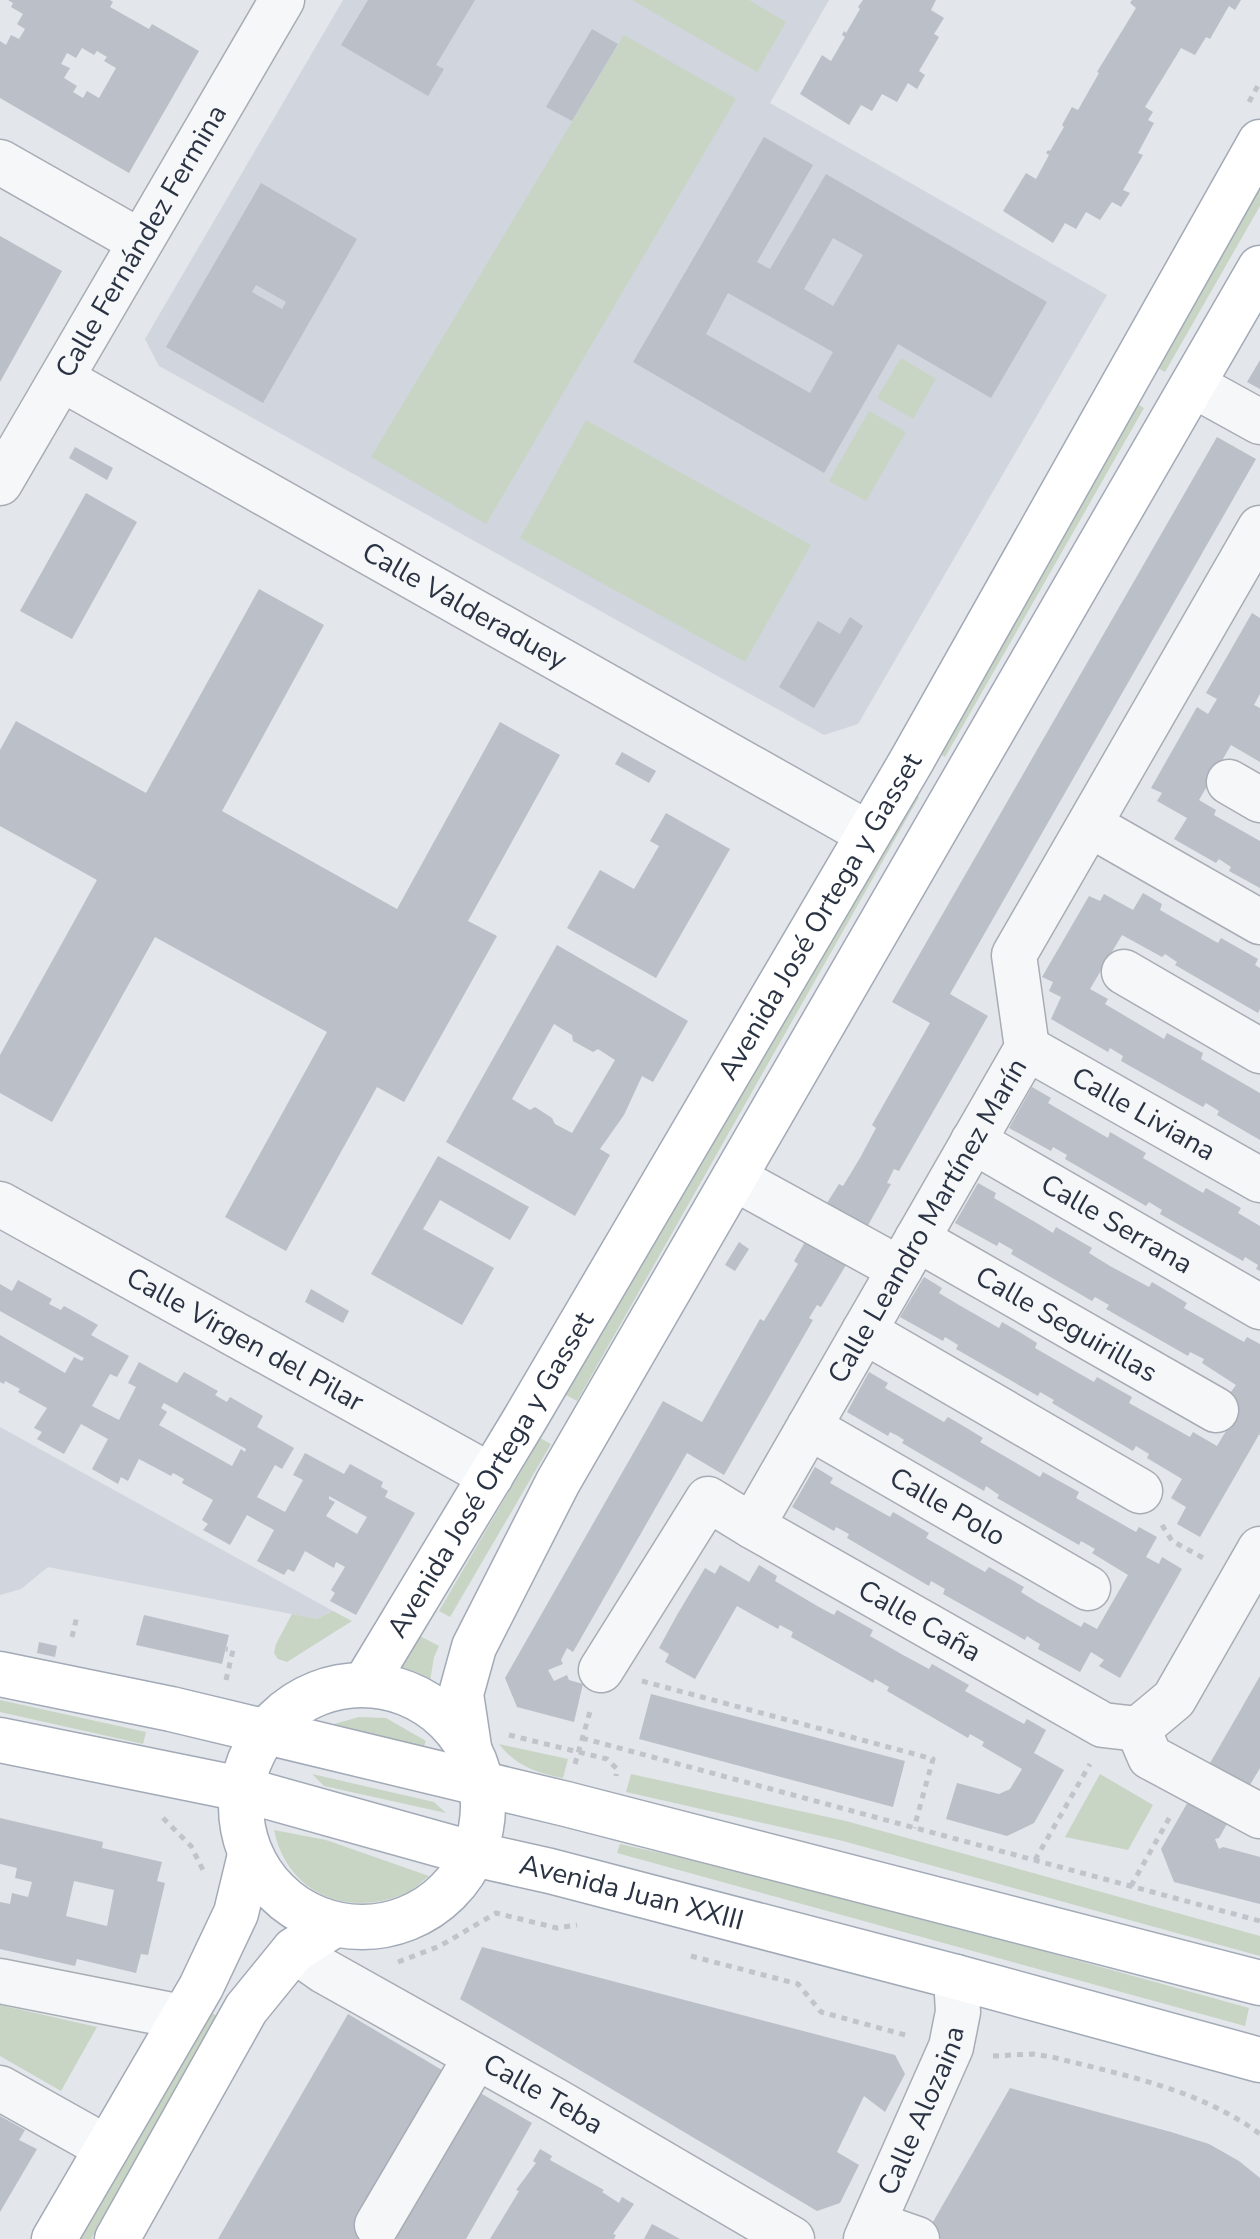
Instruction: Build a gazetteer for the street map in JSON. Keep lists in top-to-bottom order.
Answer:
{
  "streets": {
    "main road": ["Avenida José Ortega y Gasset", "Avenida Juan XXIII"],
    "street": [
      "Calle Fernández Fermina",
      "Calle Valderaduey",
      "Calle Liviana",
      "Calle Leandro Martínez Marín",
      "Calle Serrana",
      "Calle Seguirillas",
      "Calle Virgen del Pilar",
      "Calle Polo",
      "Calle Caña",
      "Calle Teba",
      "Calle Alozaina"
    ]
  },
  "crossings": [
    ["Calle Fernández Fermina", "Calle Valderaduey"],
    ["Calle Valderaduey", "Avenida José Ortega y Gasset"],
    ["Avenida José Ortega y Gasset", "Calle Seguirillas"],
    ["Avenida José Ortega y Gasset", "Calle Virgen del Pilar"],
    ["Avenida José Ortega y Gasset", "Avenida Juan XXIII"],
    ["Calle Liviana", "Calle Leandro Martínez Marín"],
    ["Calle Leandro Martínez Marín", "Calle Serrana"],
    ["Calle Leandro Martínez Marín", "Calle Seguirillas"],
    ["Calle Leandro Martínez Marín", "Calle Polo"],
    ["Calle Leandro Martínez Marín", "Calle Caña"],
    ["Avenida Juan XXIII", "Calle Alozaina"]
  ]
}
